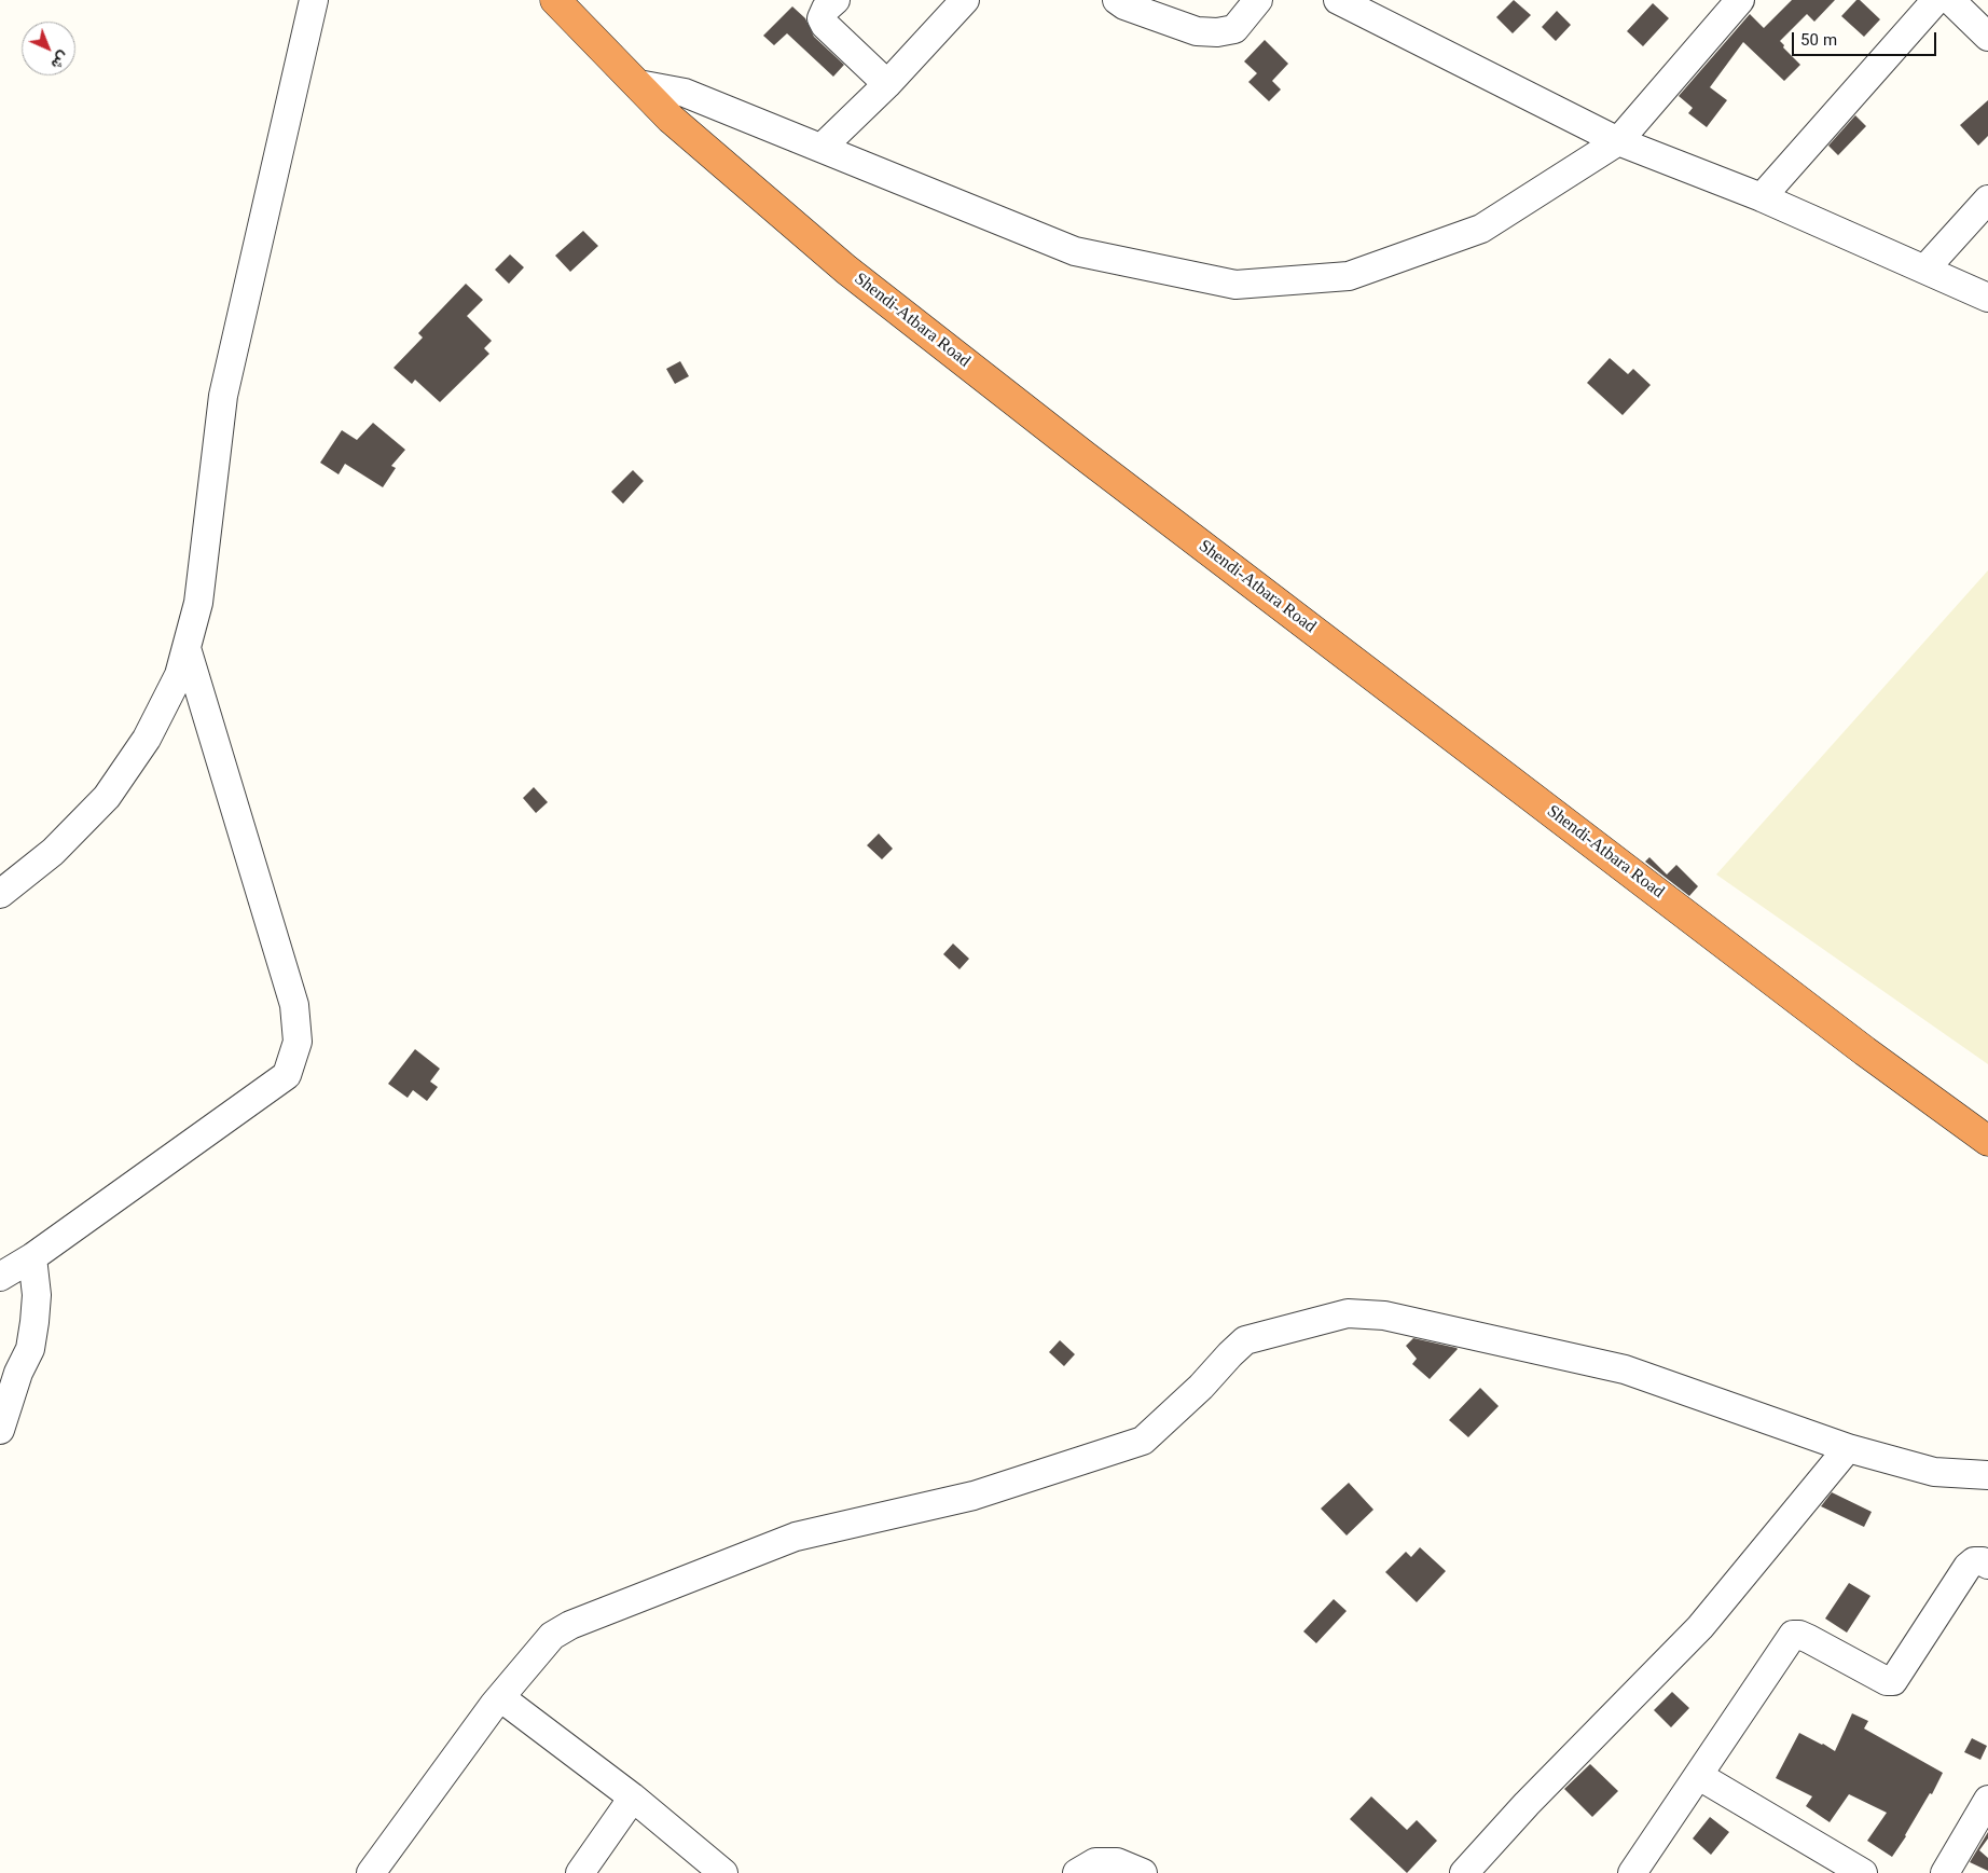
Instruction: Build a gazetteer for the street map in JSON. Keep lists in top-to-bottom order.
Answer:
{
  "streets": {
    "highway": ["Shendi-Atbara Road"]
  },
  "scale_bar": "50 m",
  "north": "bottom right"
}
